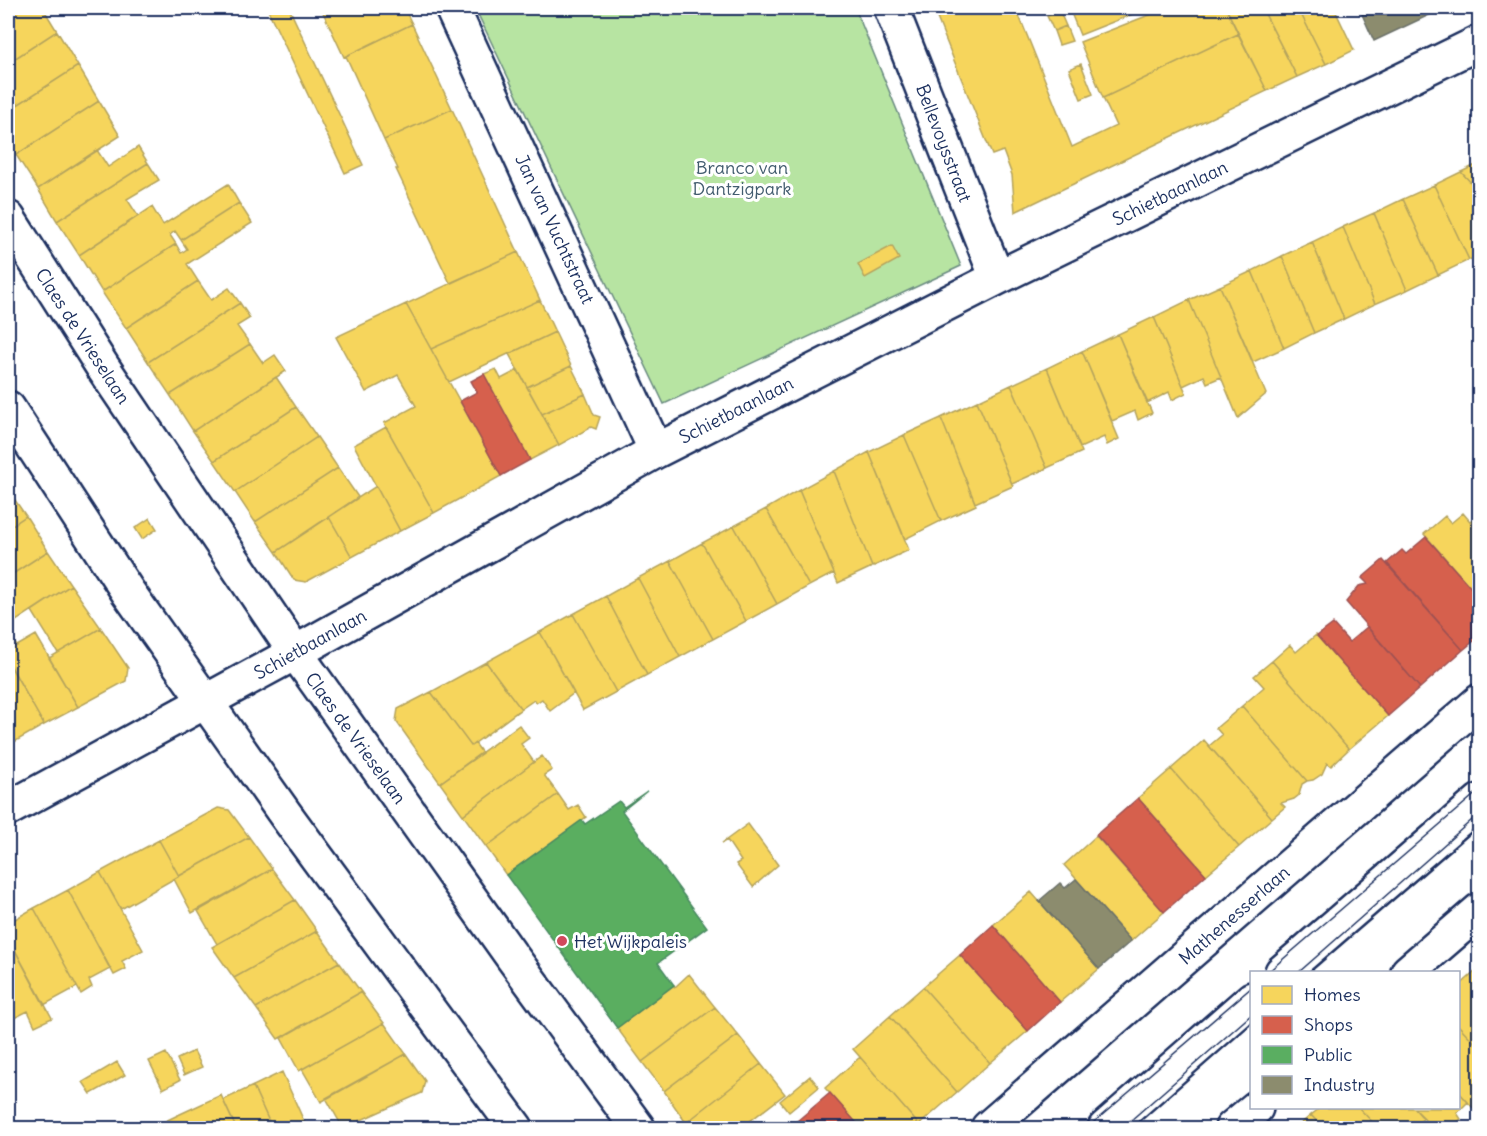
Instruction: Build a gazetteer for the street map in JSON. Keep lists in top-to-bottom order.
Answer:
{
  "streets": {
    "street": [
      "Bellevoysstraat",
      "Schietbaanlaan",
      "Jan van Vuchtstraat",
      "Claes de Vrieselaan",
      "Mathenesserlaan"
    ]
  },
  "crossings": [
    ["Bellevoysstraat", "Schietbaanlaan"],
    ["Schietbaanlaan", "Jan van Vuchtstraat"],
    ["Schietbaanlaan", "Claes de Vrieselaan"]
  ],
  "parks": ["Branco van Dantzigpark"],
  "places": ["Het Wijkpaleis"],
  "legend": [
    "Homes",
    "Shops",
    "Public",
    "Industry"
  ]
}
